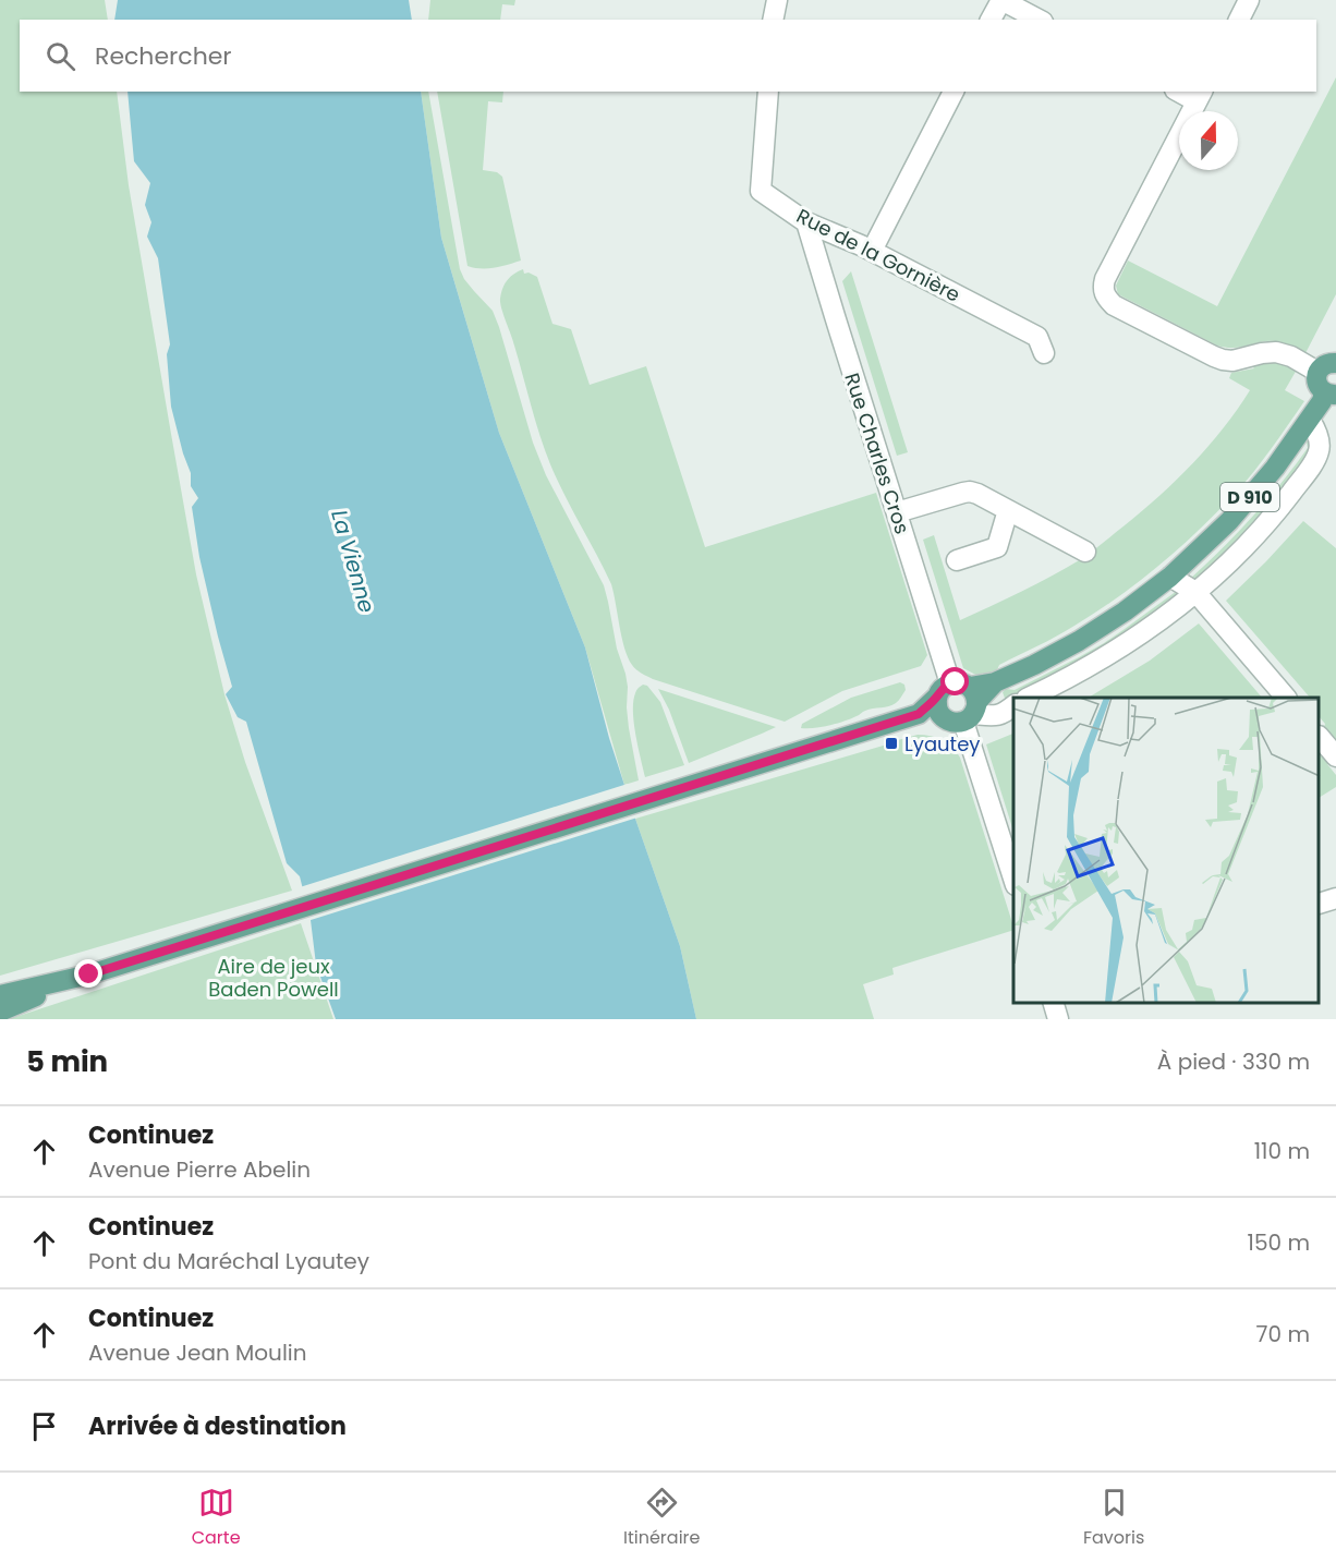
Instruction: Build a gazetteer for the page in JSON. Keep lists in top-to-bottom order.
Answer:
{
  "streets": {
    "main road": ["D 910"],
    "street": ["Rue de la Gornière", "Rue Charles Cros"]
  },
  "crossings": [
    ["Rue de la Gornière", "Rue Charles Cros"],
    ["Rue Charles Cros", "D 910"]
  ],
  "water": ["La Vienne"],
  "parks": ["Aire de jeux Baden Powell"],
  "places": {
    "transit": ["Lyautey"]
  },
  "north": "top",
  "page": {
    "search": "Rechercher",
    "heading": ["5 min", "À pied · 330 m"],
    "list": [
      ["Continuez", "Avenue Pierre Abelin", "110 m"],
      ["Continuez", "Pont du Maréchal Lyautey", "150 m"],
      ["Continuez", "Avenue Jean Moulin", "70 m"],
      "Arrivée à destination"
    ],
    "nav": ["Carte", "Itinéraire", "Favoris"]
  }
}
